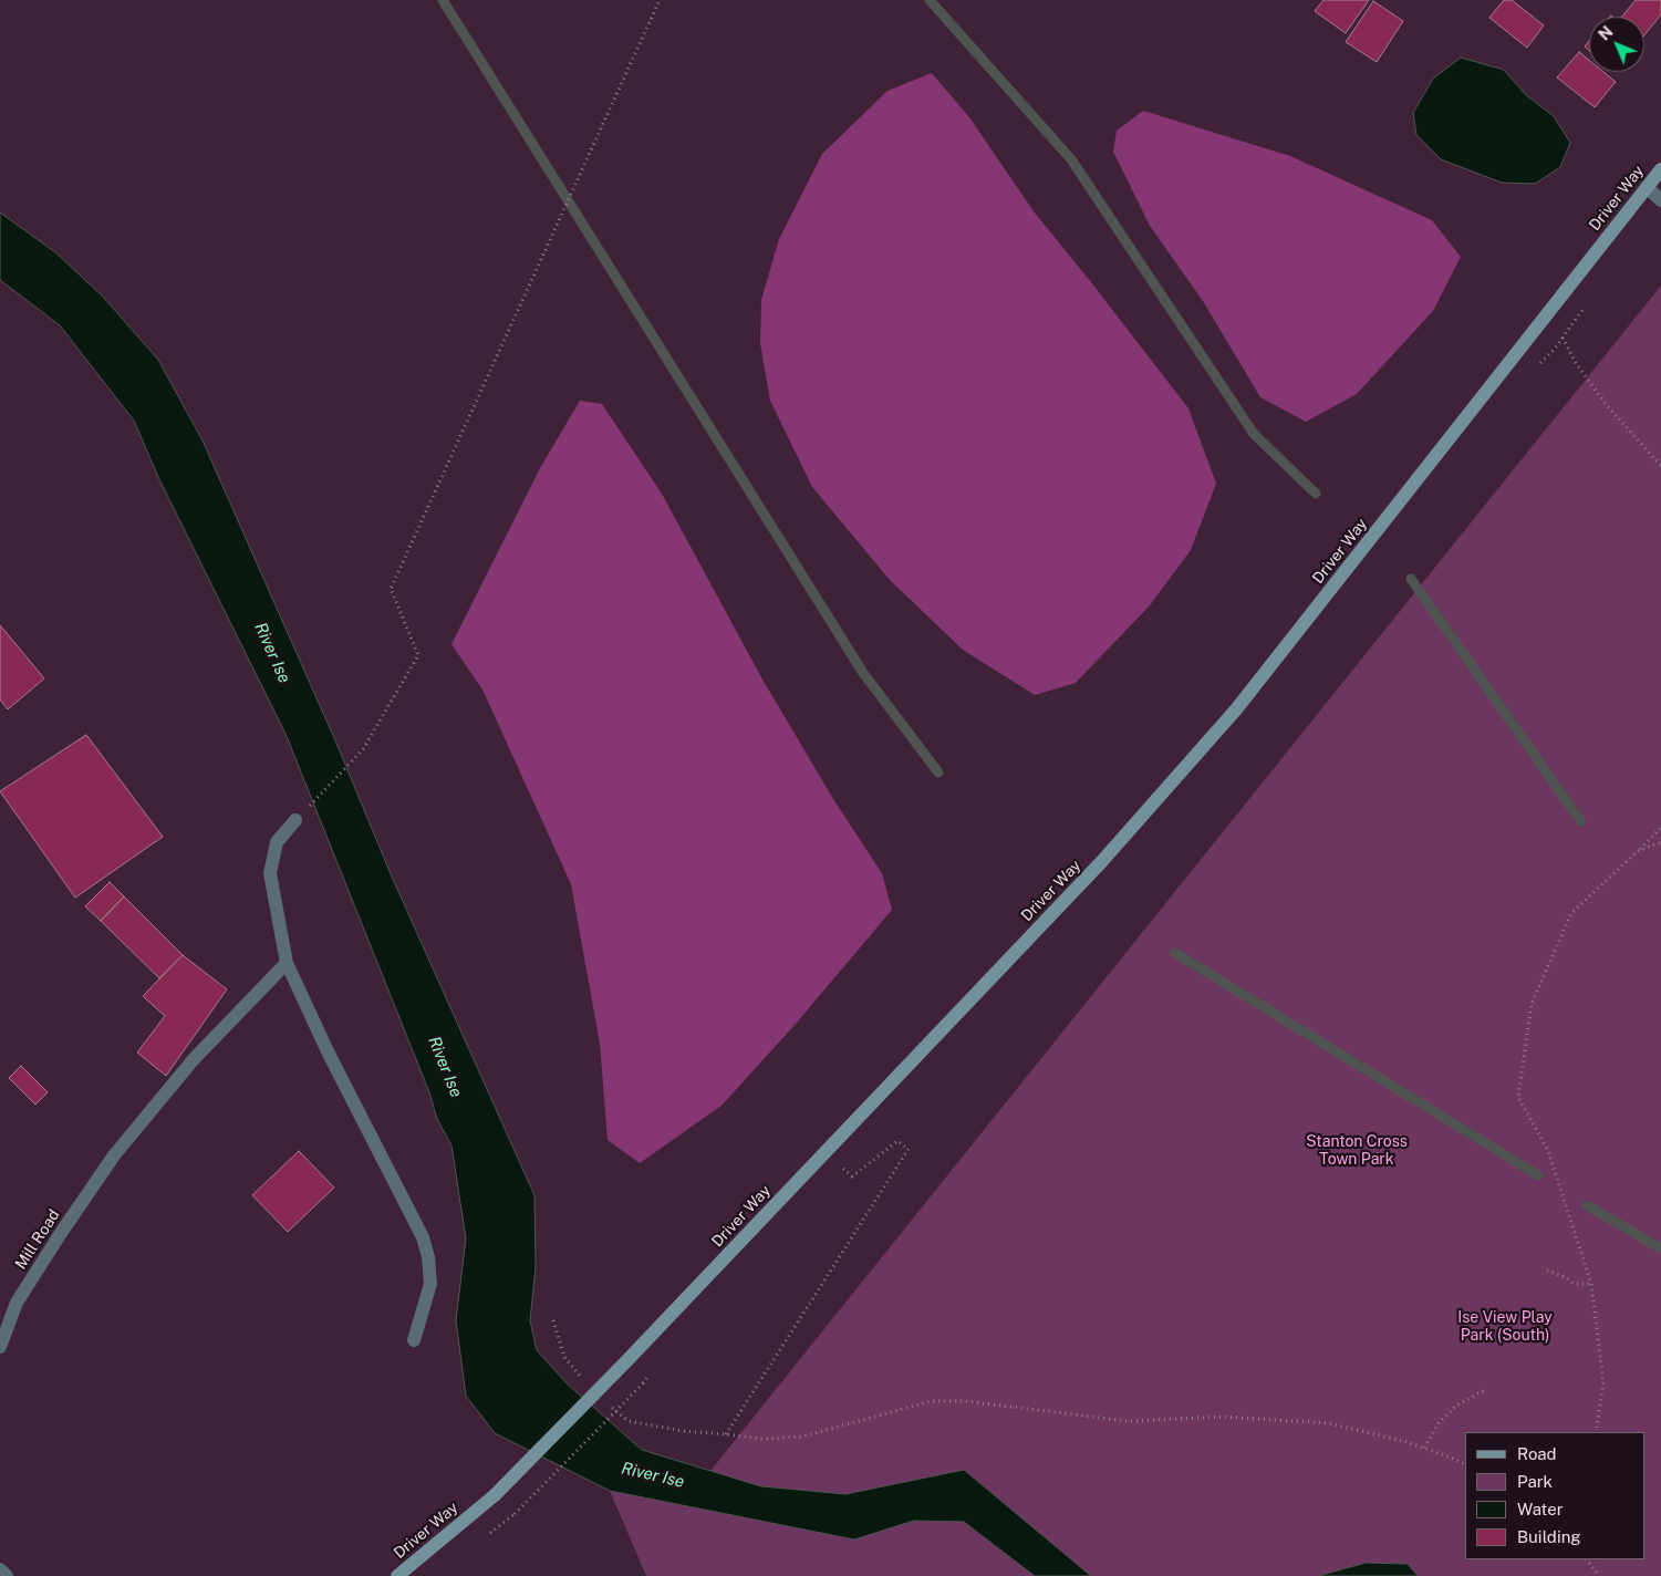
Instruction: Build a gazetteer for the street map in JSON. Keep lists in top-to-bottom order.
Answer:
{
  "streets": {
    "main road": ["Driver Way"],
    "street": ["Mill Road"]
  },
  "water": ["River Ise"],
  "parks": ["Stanton Cross Town Park", "Ise View Play Park (South)"],
  "legend": [
    "Road",
    "Park",
    "Water",
    "Building"
  ],
  "north": "top left"
}
